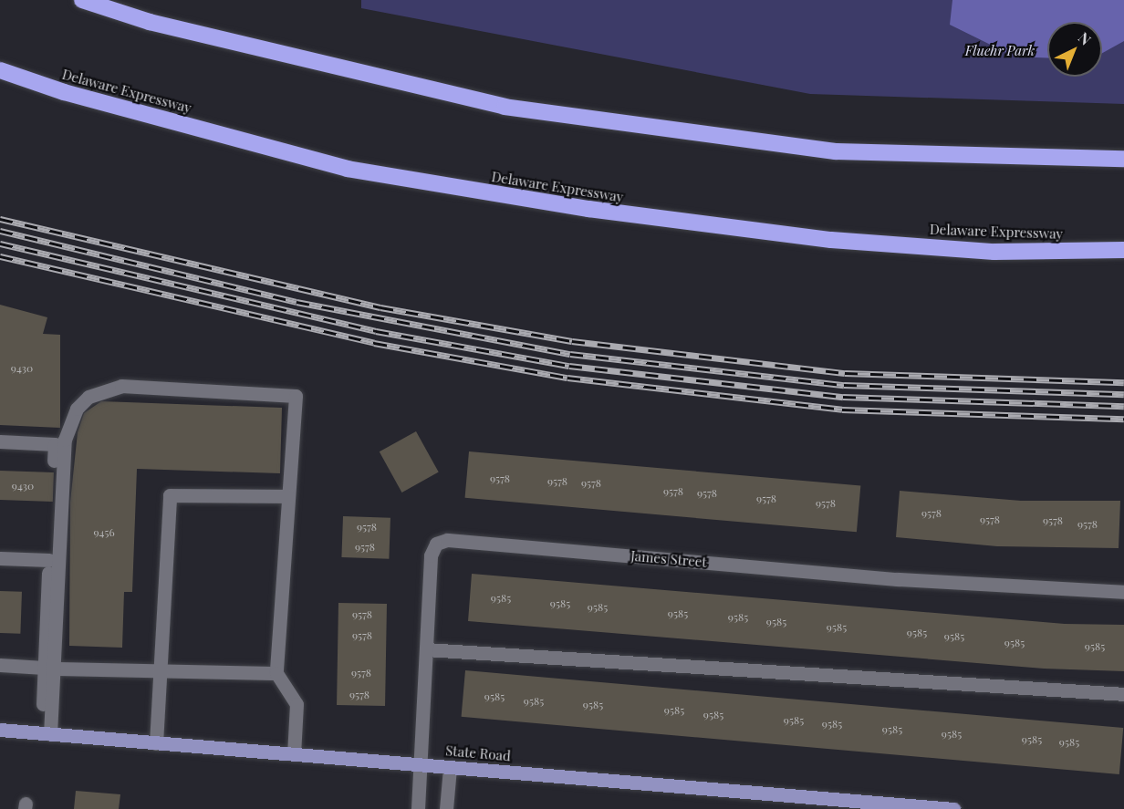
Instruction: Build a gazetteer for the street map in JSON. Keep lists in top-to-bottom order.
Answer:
{
  "streets": {
    "highway": ["Delaware Expressway"],
    "main road": ["State Road"],
    "street": ["James Street"]
  },
  "crossings": [
    ["James Street", "State Road"]
  ],
  "parks": ["Fluehr Park"],
  "house_numbers": [
    "9430",
    "9578",
    "9578",
    "9578",
    "9430",
    "9578",
    "9578",
    "9578",
    "9578",
    "9578",
    "9578",
    "9578",
    "9578",
    "9578",
    "9456",
    "9578",
    "9585",
    "9585",
    "9585",
    "9585",
    "9578",
    "9585",
    "9585",
    "9585",
    "9585",
    "9578",
    "9585",
    "9585",
    "9585",
    "9578",
    "9578",
    "9585",
    "9585",
    "9585",
    "9585",
    "9585",
    "9585",
    "9585",
    "9585",
    "9585",
    "9585",
    "9585"
  ],
  "north": "top right"
}
